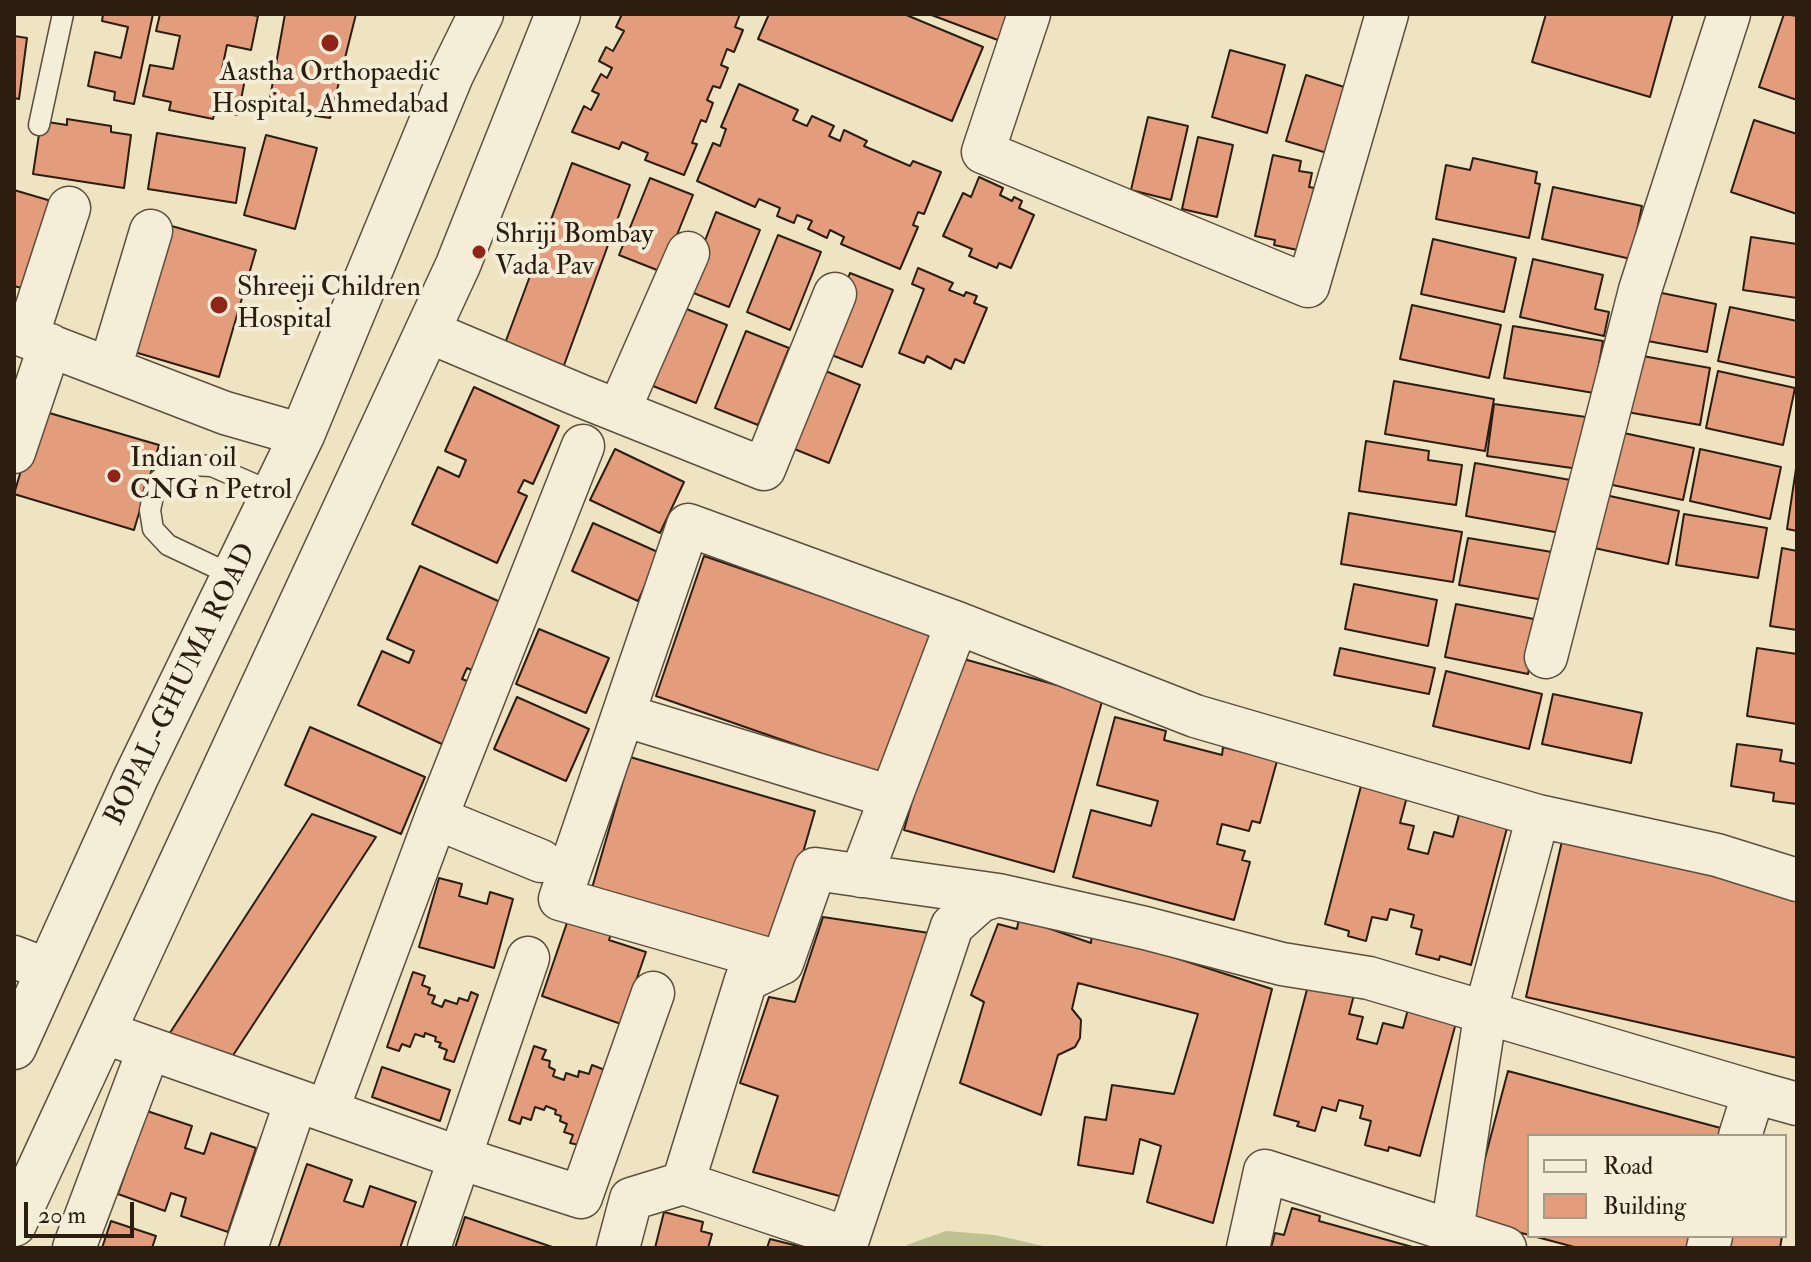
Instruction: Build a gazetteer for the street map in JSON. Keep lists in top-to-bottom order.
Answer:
{
  "streets": {
    "street": ["BOPAL-GHUMA ROAD"]
  },
  "places": [
    "Aastha Orthopaedic Hospital, Ahmedabad",
    "Shriji Bombay Vada Pav",
    "Shreeji Children Hospital",
    "Indian oil CNG n Petrol"
  ],
  "legend": ["Road", "Building"],
  "scale_bar": "20 m"
}
